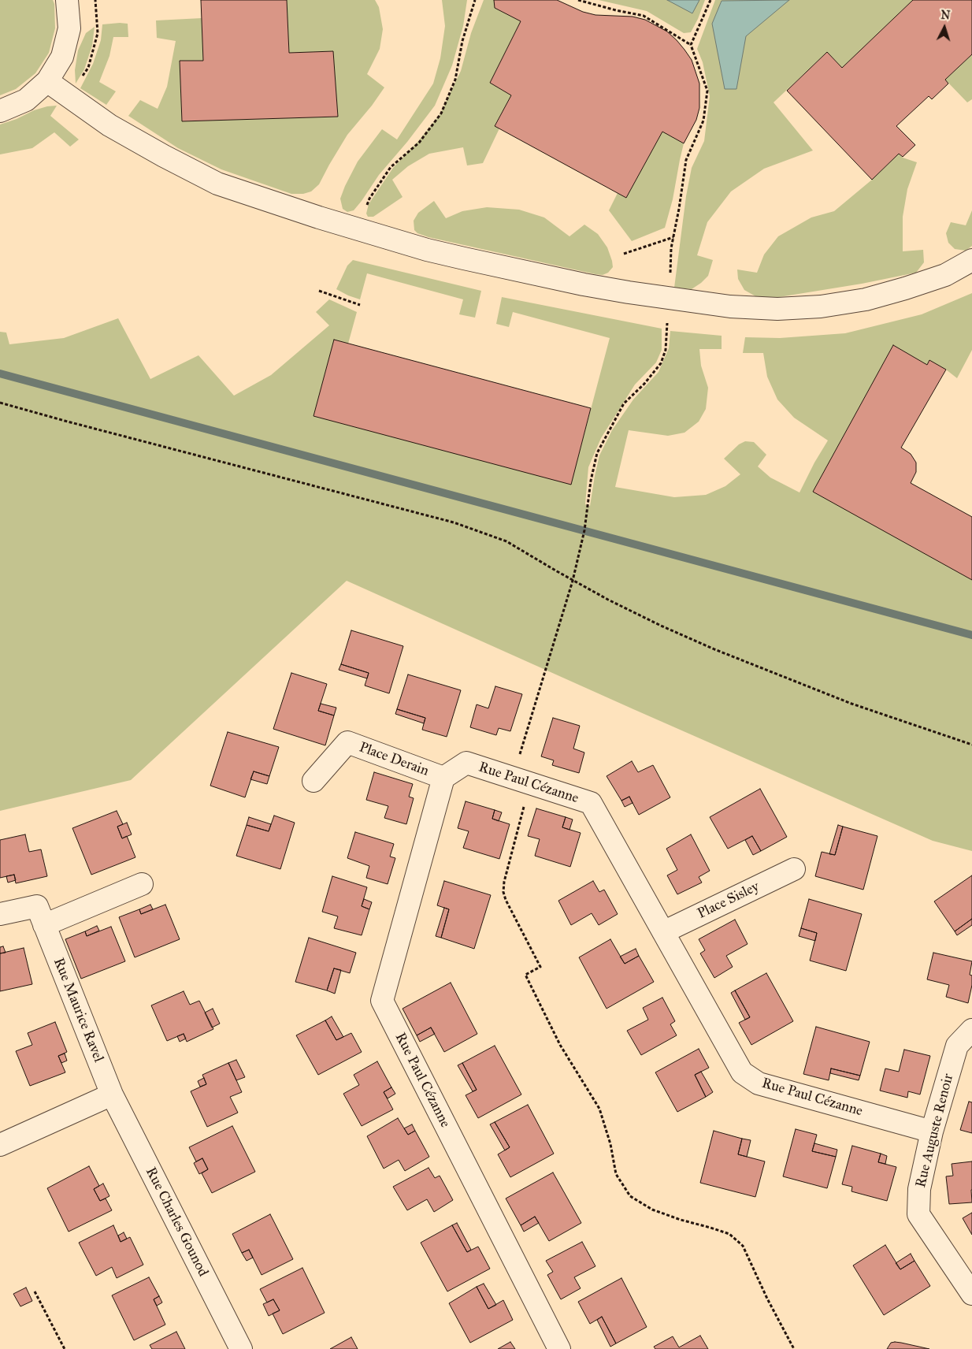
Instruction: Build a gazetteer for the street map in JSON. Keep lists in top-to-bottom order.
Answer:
{
  "streets": {
    "street": [
      "Place Derain",
      "Rue Paul Cézanne",
      "Place Sisley",
      "Rue Maurice Ravel",
      "Rue Auguste Renoir",
      "Rue Charles Gounod"
    ]
  },
  "crossings": [
    ["Place Derain", "Rue Paul Cézanne"],
    ["Rue Paul Cézanne", "Place Sisley"],
    ["Rue Paul Cézanne", "Rue Auguste Renoir"],
    ["Rue Maurice Ravel", "Rue Charles Gounod"]
  ],
  "north": "top"
}
